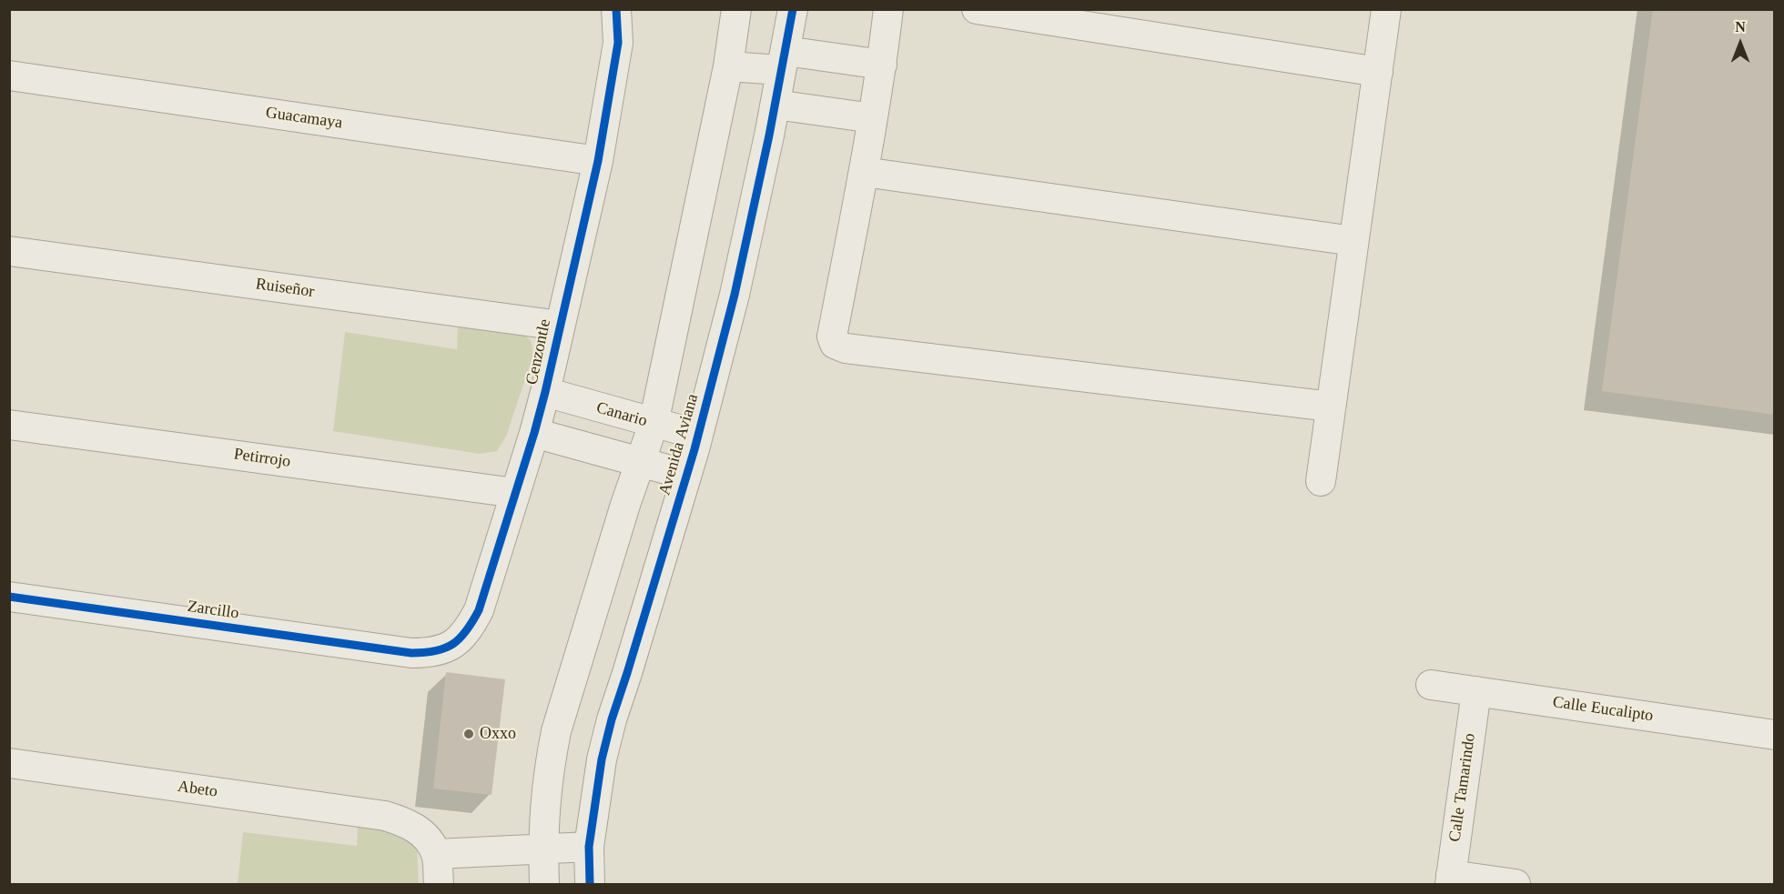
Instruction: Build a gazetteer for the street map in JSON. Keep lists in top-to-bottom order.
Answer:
{
  "streets": {
    "street": [
      "Guacamaya",
      "Ruiseñor",
      "Cenzontle",
      "Canario",
      "Avenida Aviana",
      "Petirrojo",
      "Zarcillo",
      "Calle Eucalipto",
      "Calle Tamarindo",
      "Abeto"
    ]
  },
  "crossings": [
    ["Guacamaya", "Cenzontle"],
    ["Ruiseñor", "Cenzontle"],
    ["Cenzontle", "Canario"],
    ["Cenzontle", "Petirrojo"],
    ["Cenzontle", "Zarcillo"],
    ["Canario", "Avenida Aviana"],
    ["Calle Eucalipto", "Calle Tamarindo"]
  ],
  "places": ["Oxxo"],
  "north": "top"
}
